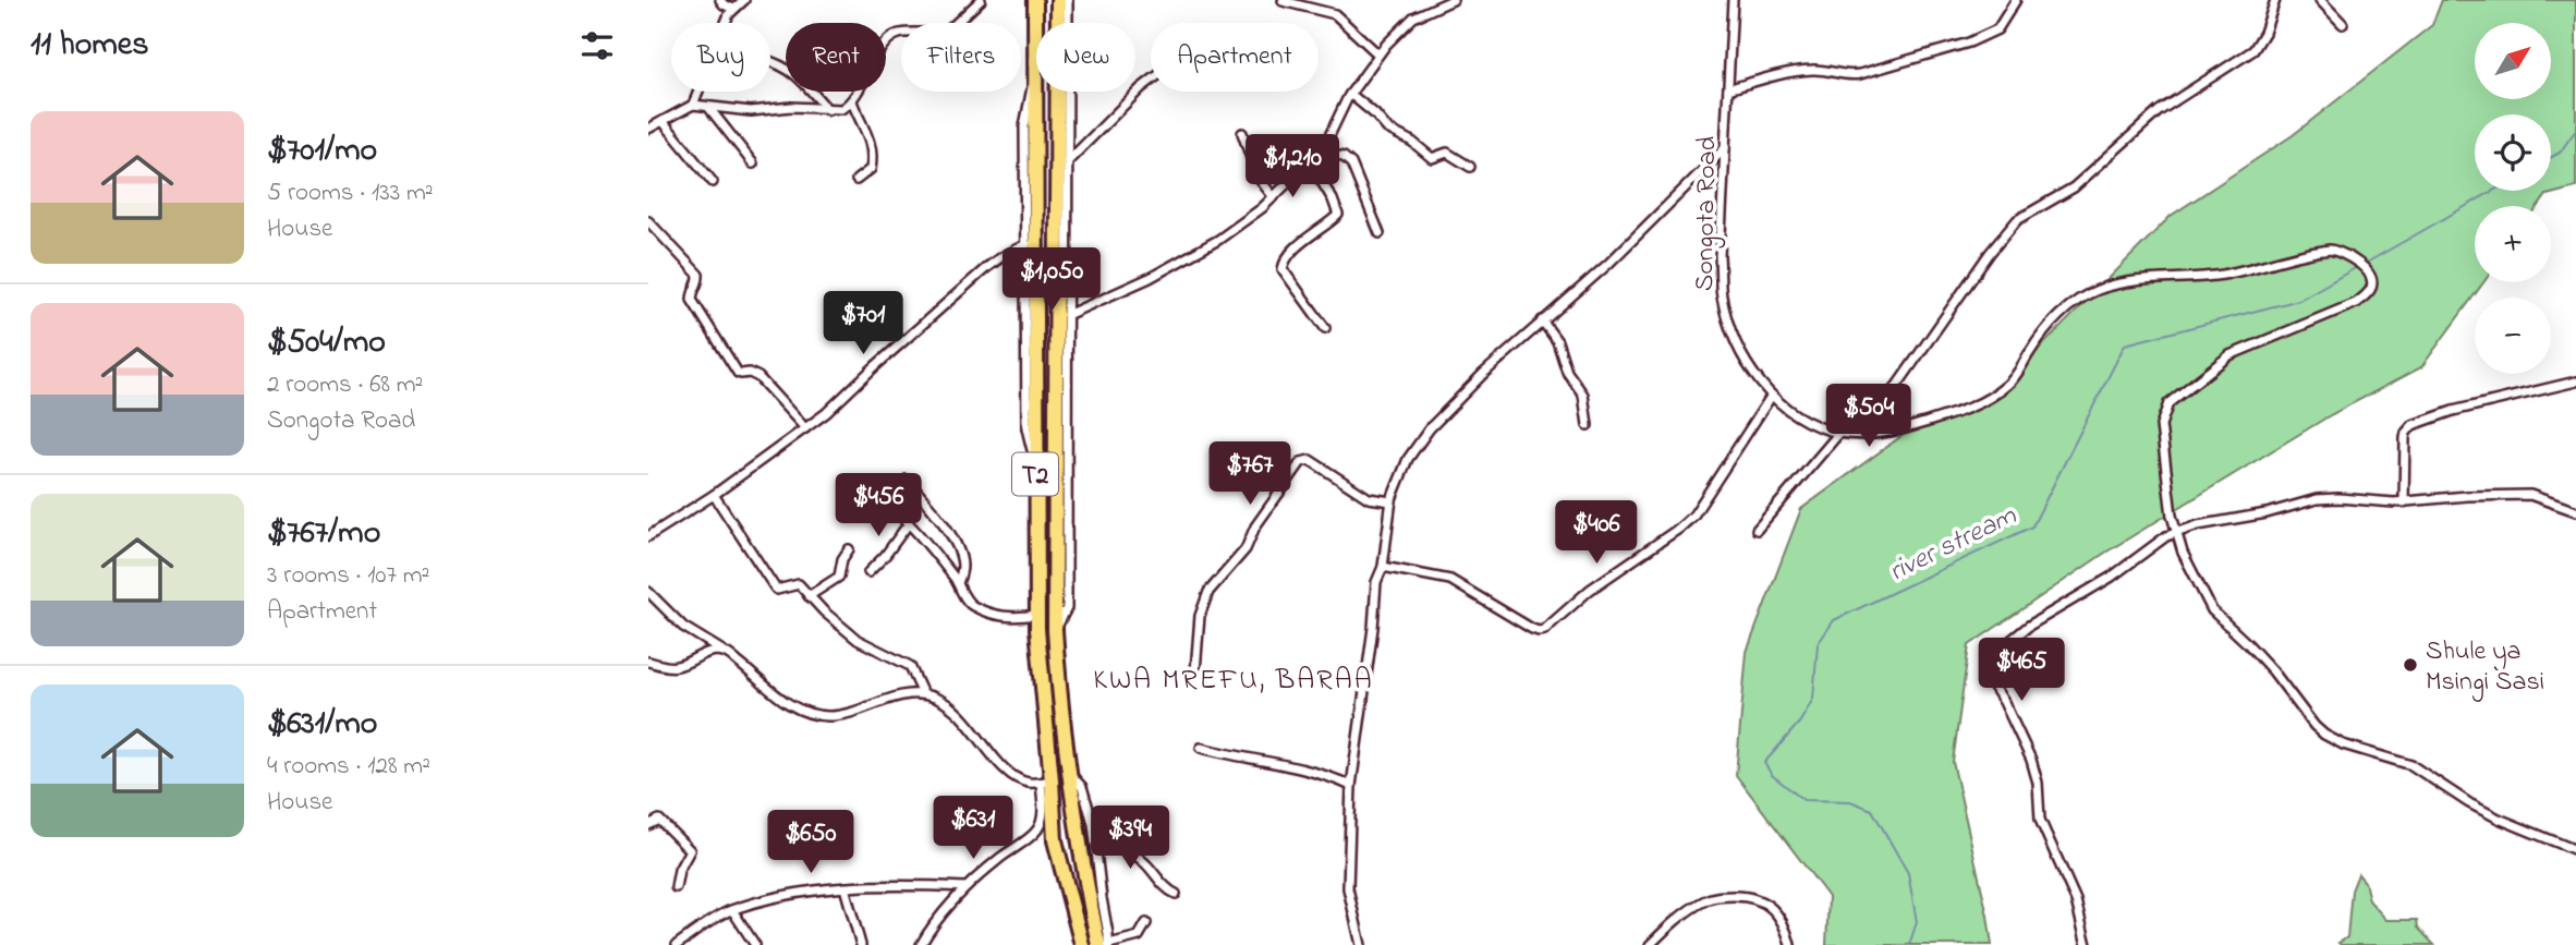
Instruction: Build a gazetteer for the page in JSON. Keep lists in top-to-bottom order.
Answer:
{
  "streets": {
    "highway": ["T2"],
    "street": ["Songota Road"]
  },
  "districts": ["KWA MREFU, BARAA"],
  "water": ["river stream"],
  "places": ["Shule ya Msingi Sasi"],
  "north": "top right",
  "page": {
    "heading": "11 homes",
    "map_buttons": ["+", "−"],
    "chip": [
      "Buy",
      "Rent",
      "Filters",
      "New",
      "Apartment"
    ],
    "list": [
      {
        "name": "$701/mo",
        "note": "5 rooms · 133 m² · House"
      },
      {
        "name": "$504/mo",
        "note": "2 rooms · 68 m² · Songota Road"
      },
      {
        "name": "$767/mo",
        "note": "3 rooms · 107 m² · Apartment"
      },
      {
        "name": "$631/mo",
        "note": "4 rooms · 128 m² · House"
      }
    ],
    "price": [
      "$1,210",
      "$1,050",
      "$701",
      "$504",
      "$767",
      "$456",
      "$406",
      "$465",
      "$631",
      "$394",
      "$650"
    ]
  }
}
